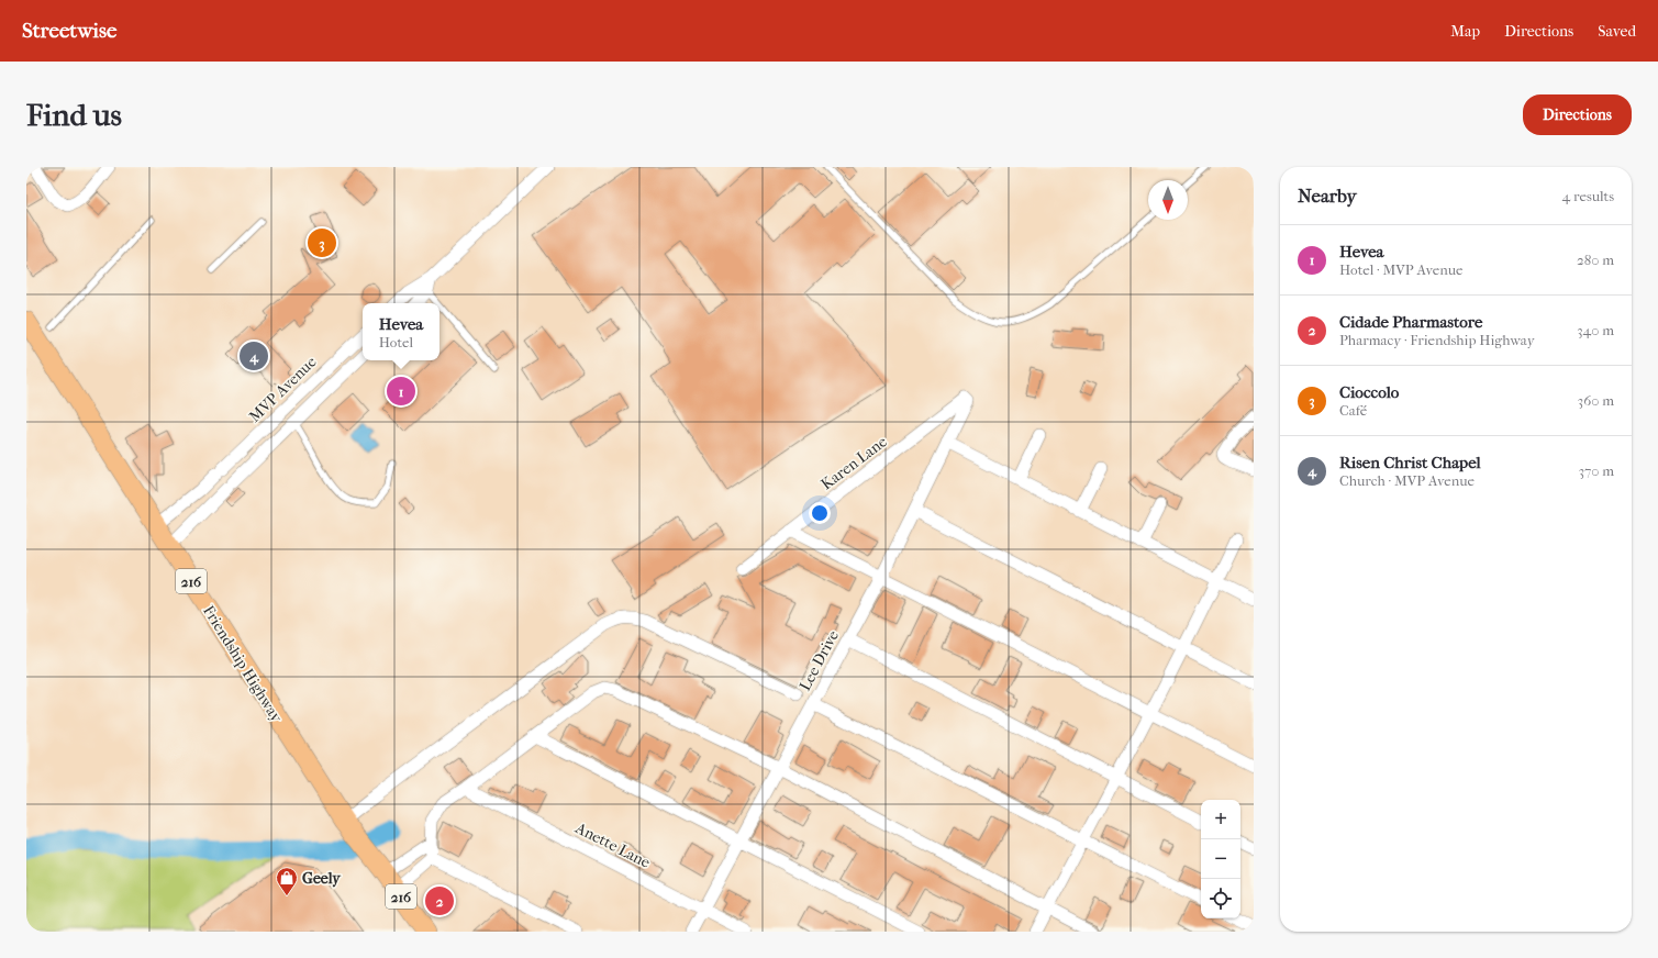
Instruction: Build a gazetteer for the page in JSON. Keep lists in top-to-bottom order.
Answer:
{
  "streets": {
    "main road": ["216", "Friendship Highway"],
    "street": [
      "MVP Avenue",
      "Karen Lane",
      "Lee Drive",
      "Anette Lane"
    ]
  },
  "crossings": [
    ["MVP Avenue", "Friendship Highway"],
    ["Karen Lane", "Lee Drive"],
    ["Lee Drive", "Anette Lane"]
  ],
  "places": {
    "shop": ["Geely"]
  },
  "north": "bottom",
  "page": {
    "header": "Streetwise",
    "nav": ["Map", "Directions", "Saved"],
    "buttons": "Directions",
    "title": "Find us",
    "heading": ["Nearby", "4 results"],
    "list": [
      {
        "mark": "1",
        "name": "Hevea",
        "note": "Hotel · MVP Avenue",
        "value": "280 m"
      },
      {
        "mark": "2",
        "name": "Cidade Pharmastore",
        "note": "Pharmacy · Friendship Highway",
        "value": "340 m"
      },
      {
        "mark": "3",
        "name": "Cioccolo",
        "note": "Café",
        "value": "360 m"
      },
      {
        "mark": "4",
        "name": "Risen Christ Chapel",
        "note": "Church · MVP Avenue",
        "value": "370 m"
      }
    ],
    "pins": [
      "3",
      "4",
      "1",
      "2"
    ],
    "popup": ["Hevea", "Hotel"],
    "map_buttons": ["+", "−"]
  }
}
